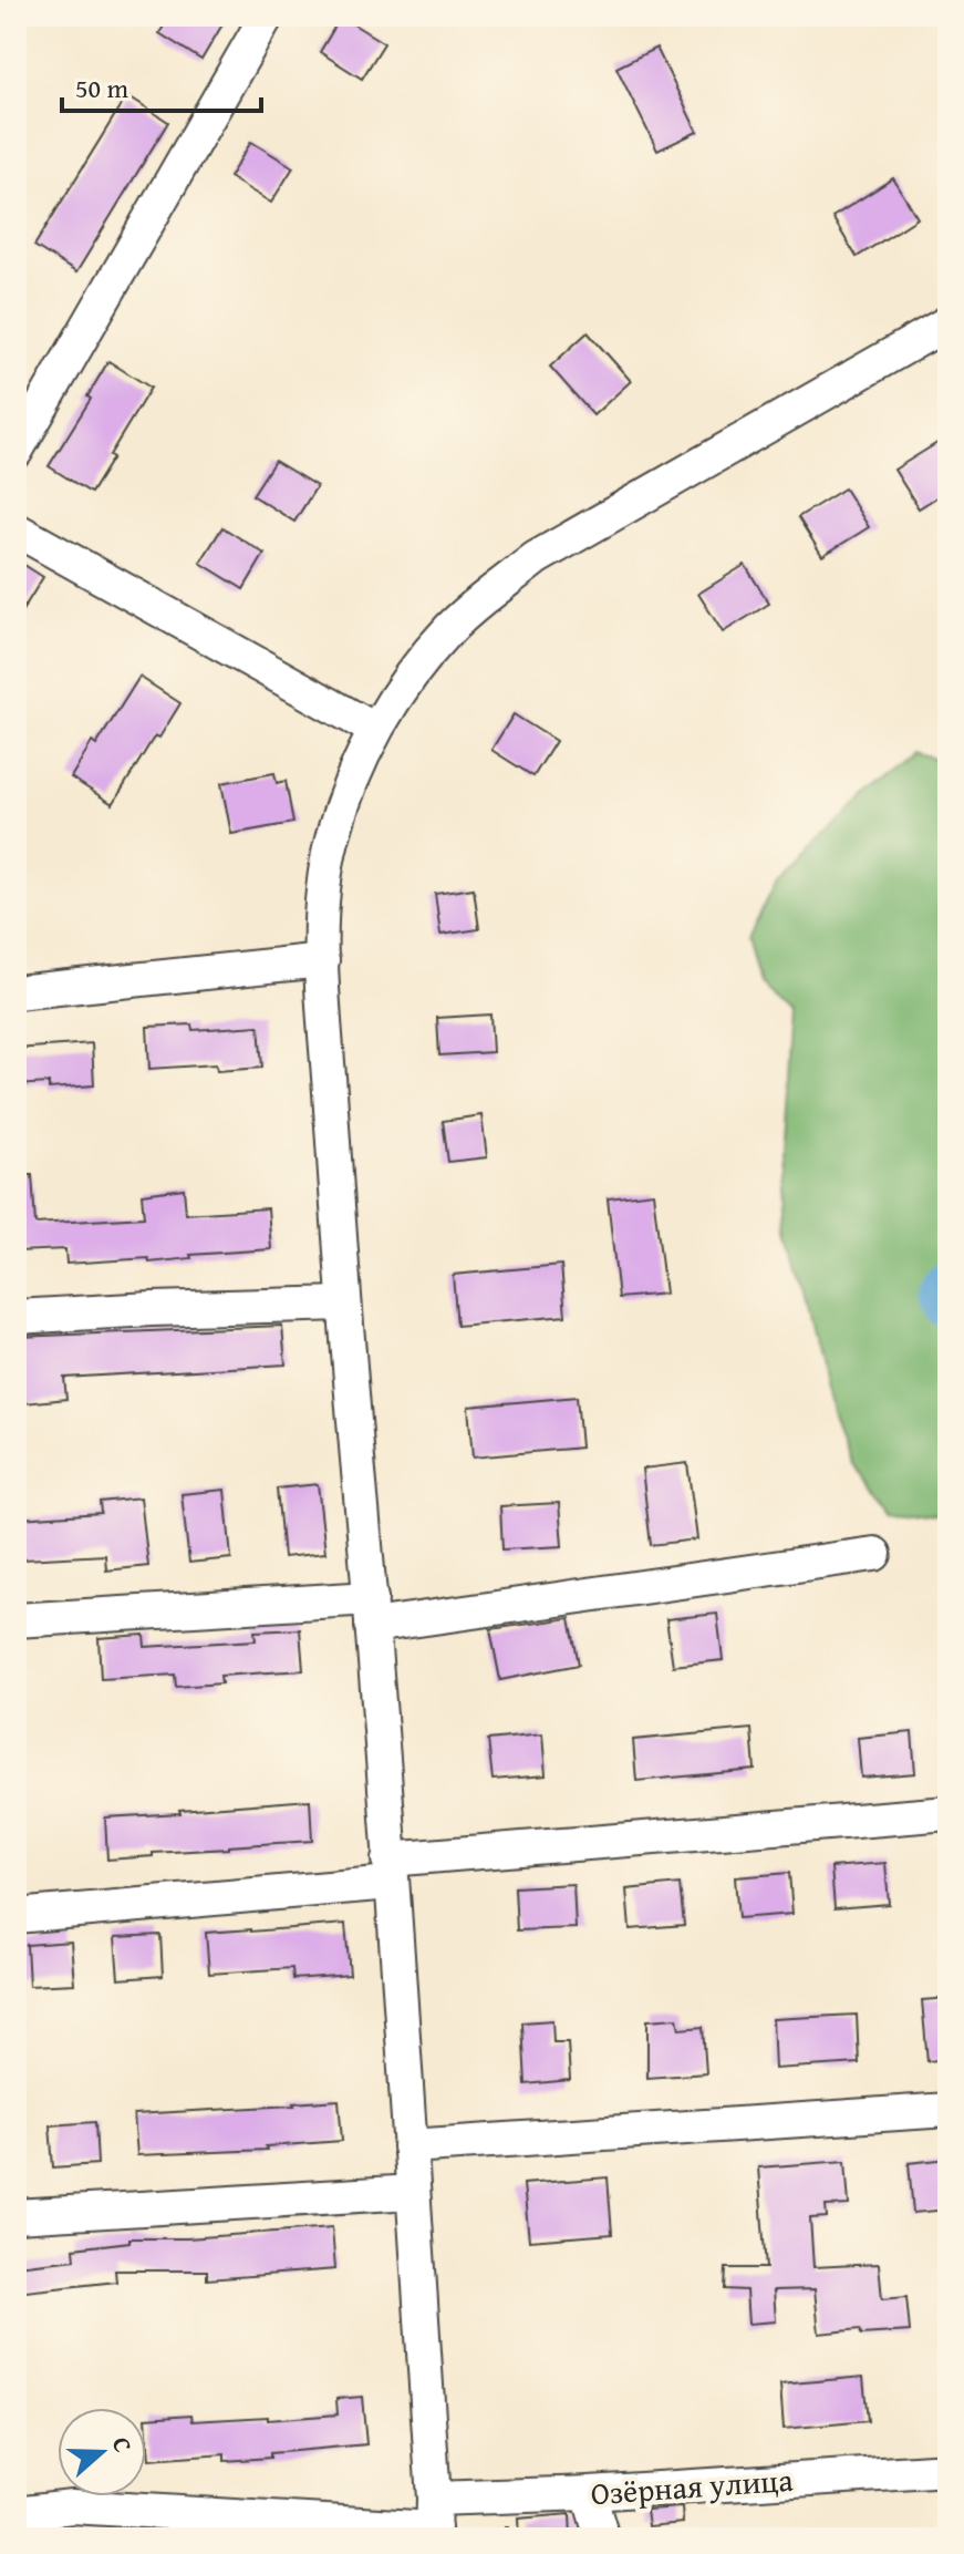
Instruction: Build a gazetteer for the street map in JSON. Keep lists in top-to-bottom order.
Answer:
{
  "streets": {
    "street": ["Озёрная улица"]
  },
  "scale_bar": "50 m",
  "north": "right"
}
